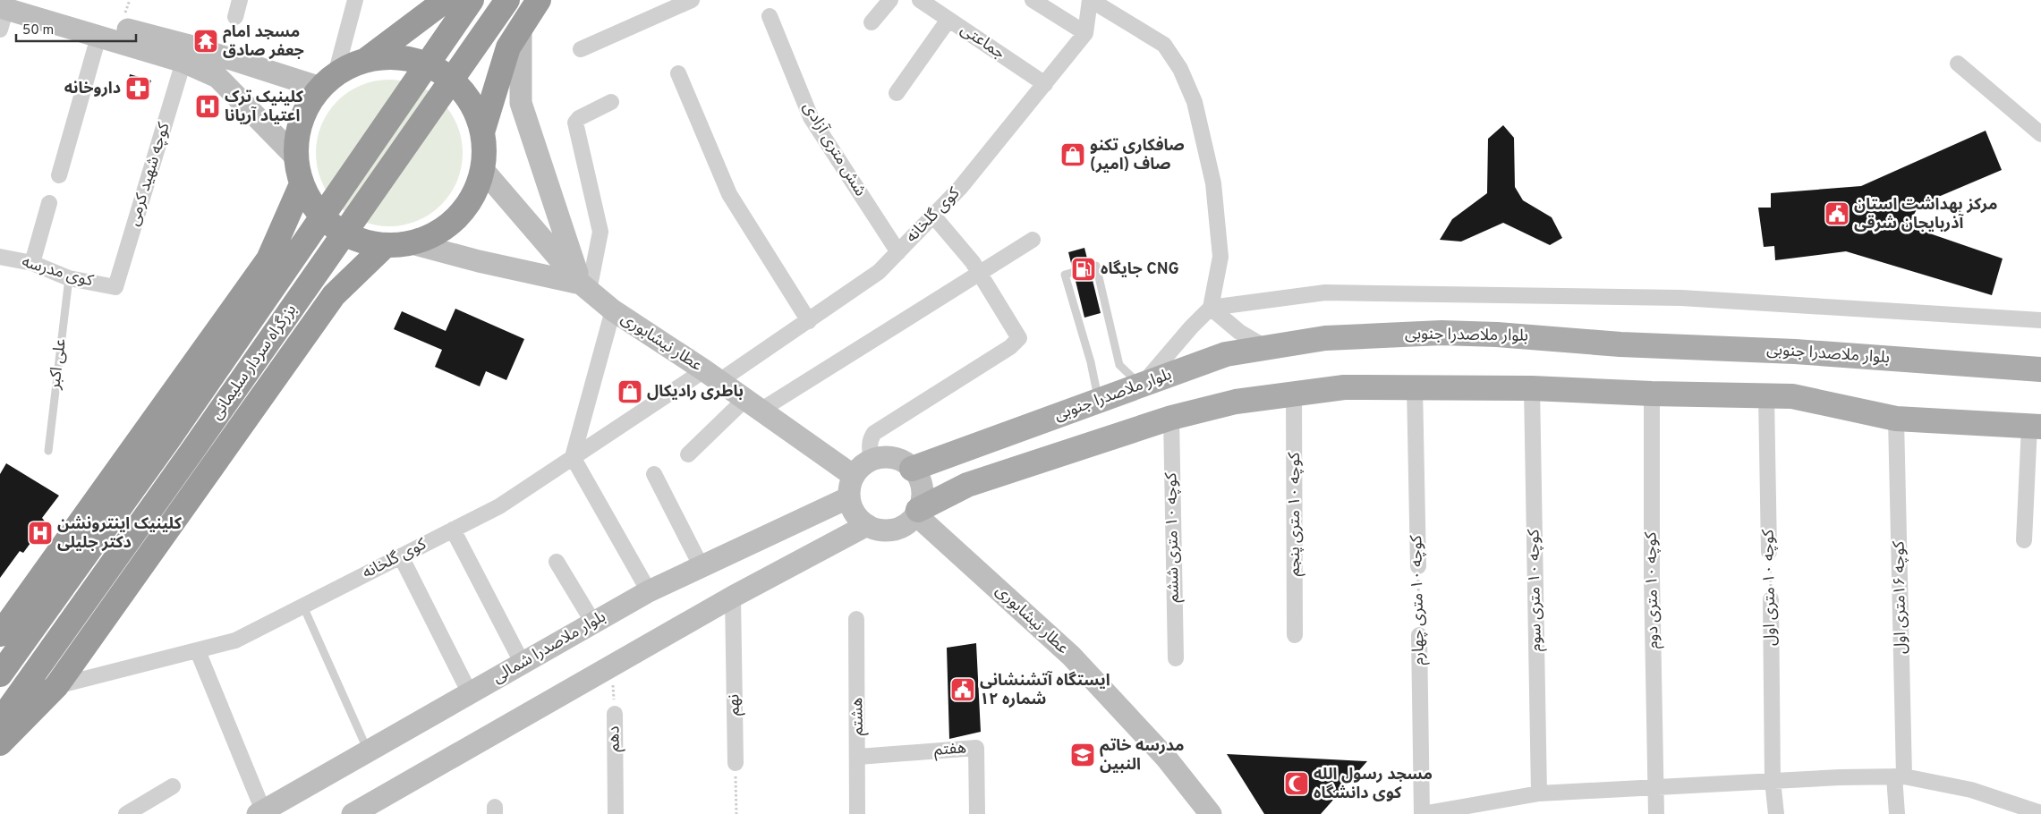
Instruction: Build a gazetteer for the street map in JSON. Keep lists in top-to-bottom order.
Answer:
{
  "streets": {
    "highway": ["بزرگراه سردار سلیمانی"],
    "main road": ["بلوار ملاصدرا جنوبی", "عطار نیشابوری", "بلوار ملاصدرا شمالی"],
    "street": [
      "جماعتی",
      "شش متری آزادی",
      "کوچه شهید کرمی",
      "کوی گلخانه",
      "کوی مدرسه",
      "کوچه ۱۰ متری پنجم",
      "کوچه ۱۰ متری ششم",
      "کوچه ۱۰ متری اول",
      "کوچه ۱۰ متری سوم",
      "کوچه ۱۰ متری دوم",
      "کوچه ۱۶متری اول",
      "کوچه ۱۰ متری چهارم",
      "نهم",
      "هشتم",
      "دهم",
      "هفتم"
    ],
    "lane": ["علی اکبر"]
  },
  "crossings": [
    ["جماعتی", "کوی گلخانه"],
    ["شش متری آزادی", "کوی گلخانه"],
    ["کوچه شهید کرمی", "کوی مدرسه"],
    ["کوی گلخانه", "عطار نیشابوری"],
    ["کوی مدرسه", "علی اکبر"],
    ["بلوار ملاصدرا جنوبی", "عطار نیشابوری"],
    ["بلوار ملاصدرا جنوبی", "بلوار ملاصدرا شمالی"],
    ["عطار نیشابوری", "بلوار ملاصدرا شمالی"],
    ["هشتم", "هفتم"]
  ],
  "places": {
    "temple": ["مسجد امام جعفر صادق"],
    "pharmacy": ["داروخانه"],
    "hospital": ["کلینیک ترک اعتیاد آریانا", "کلینیک اینترونشن دکتر جلیلی"],
    "shop": ["صافکاری تکنو صاف (امیر)", "باطری رادیکال"],
    "public building": ["مرکز بهداشت استان آذربایجان شرقی", "ایستگاه آتشنشانی شماره ۱۲"],
    "fuel station": ["جایگاه CNG"],
    "school or university": ["مدرسه خاتم النبین"],
    "mosque": ["مسجد رسول الله کوی دانشگاه"]
  },
  "scale_bar": "50 m"
}
